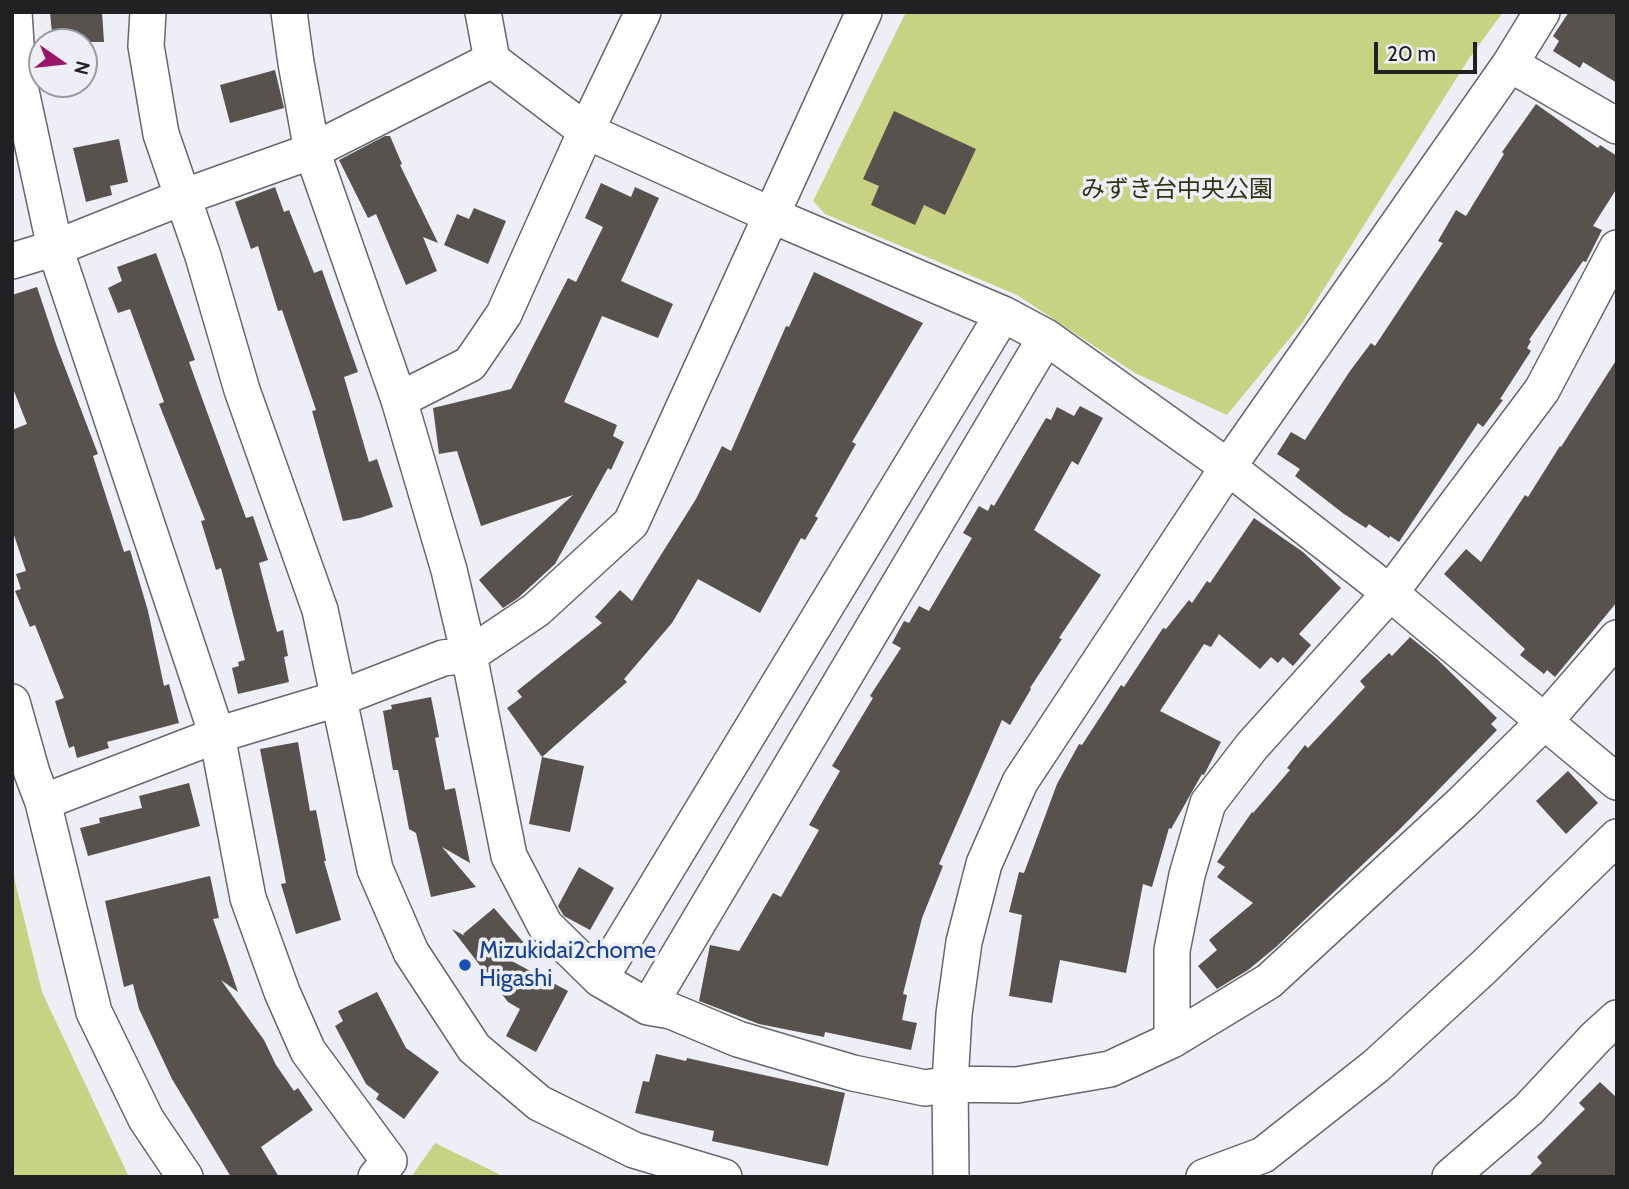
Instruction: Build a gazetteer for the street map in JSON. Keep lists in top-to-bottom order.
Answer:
{
  "parks": ["みずき台中央公園"],
  "places": ["Mizukidai2chome Higashi"],
  "scale_bar": "20 m",
  "north": "right"
}
